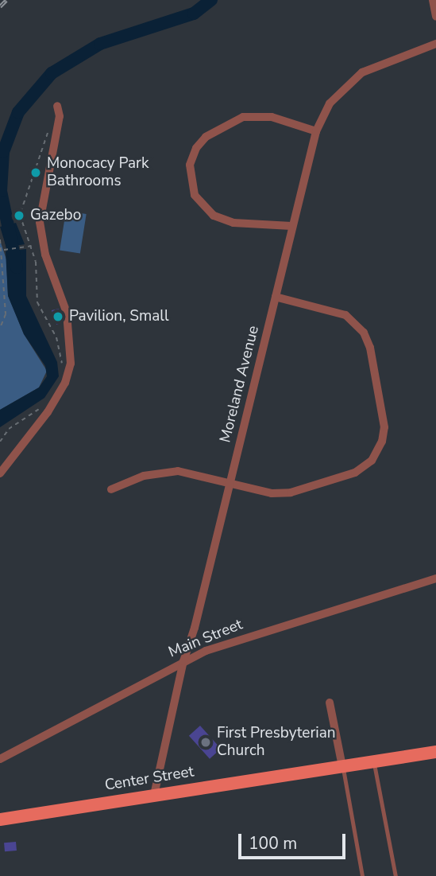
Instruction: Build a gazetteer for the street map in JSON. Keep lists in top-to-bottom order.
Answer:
{
  "streets": {
    "main road": ["Center Street"],
    "street": ["Moreland Avenue", "Main Street"]
  },
  "crossings": [
    ["Moreland Avenue", "Main Street"],
    ["Moreland Avenue", "Center Street"]
  ],
  "places": [
    "Monocacy Park Bathrooms",
    "Gazebo",
    "Pavilion, Small",
    "First Presbyterian Church"
  ],
  "scale_bar": "100 m"
}
